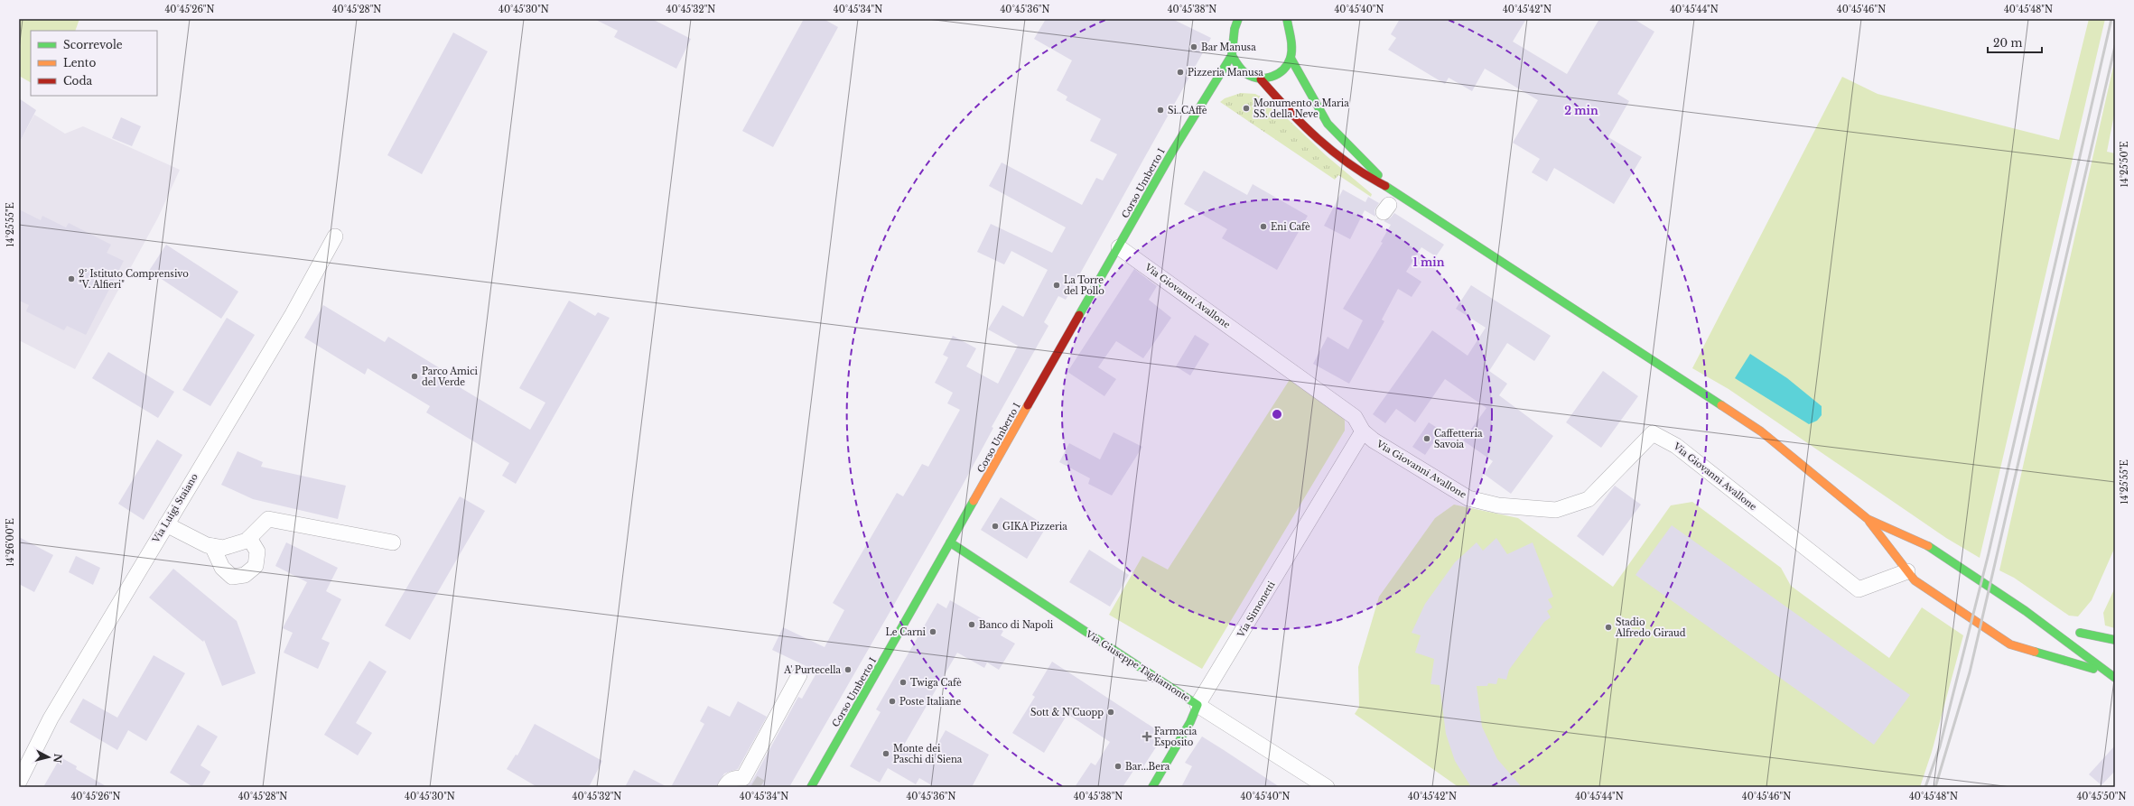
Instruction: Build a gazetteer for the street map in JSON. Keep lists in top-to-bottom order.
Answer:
{
  "streets": {
    "main road": ["Corso Umberto I", "Via Simonetti", "Via Giuseppe Tagliamonte"],
    "street": ["Via Giovanni Avallone", "Via Luigi Staiano"]
  },
  "crossings": [
    ["Corso Umberto I", "Via Giovanni Avallone"],
    ["Corso Umberto I", "Via Giuseppe Tagliamonte"],
    ["Via Giovanni Avallone", "Via Simonetti"],
    ["Via Simonetti", "Via Giuseppe Tagliamonte"]
  ],
  "places": {
    "other": [
      "Bar Manusa",
      "Pizzeria Manusa",
      "Monumento a Maria SS. della Neve",
      "Si..CAffè",
      "Eni Cafè",
      "2° Istituto Comprensivo \"V. Alfieri\"",
      "La Torre del Pollo",
      "Parco Amici del Verde",
      "Caffetteria Savoia",
      "GIKA Pizzeria",
      "Banco di Napoli",
      "Stadio Alfredo Giraud",
      "Le Carni",
      "A' Purtecella",
      "Twiga Cafè",
      "Poste Italiane",
      "Sott & N'Cuopp",
      "Monte dei Paschi di Siena",
      "Bar...Bera"
    ],
    "health": ["Farmacia Esposito"]
  },
  "legend": ["Scorrevole", "Lento", "Coda"],
  "scale_bar": "20 m",
  "north": "right",
  "coordinates": [
    "40°45'26\"N",
    "40°45'28\"N",
    "40°45'30\"N",
    "40°45'32\"N",
    "40°45'34\"N",
    "40°45'36\"N",
    "40°45'38\"N",
    "40°45'40\"N",
    "40°45'42\"N",
    "40°45'44\"N",
    "40°45'46\"N",
    "40°45'48\"N",
    "14°25'50\"E",
    "14°25'55\"E",
    "14°26'00\"E",
    "40°45'50\"N"
  ],
  "rings": ["2 min", "1 min"]
}
